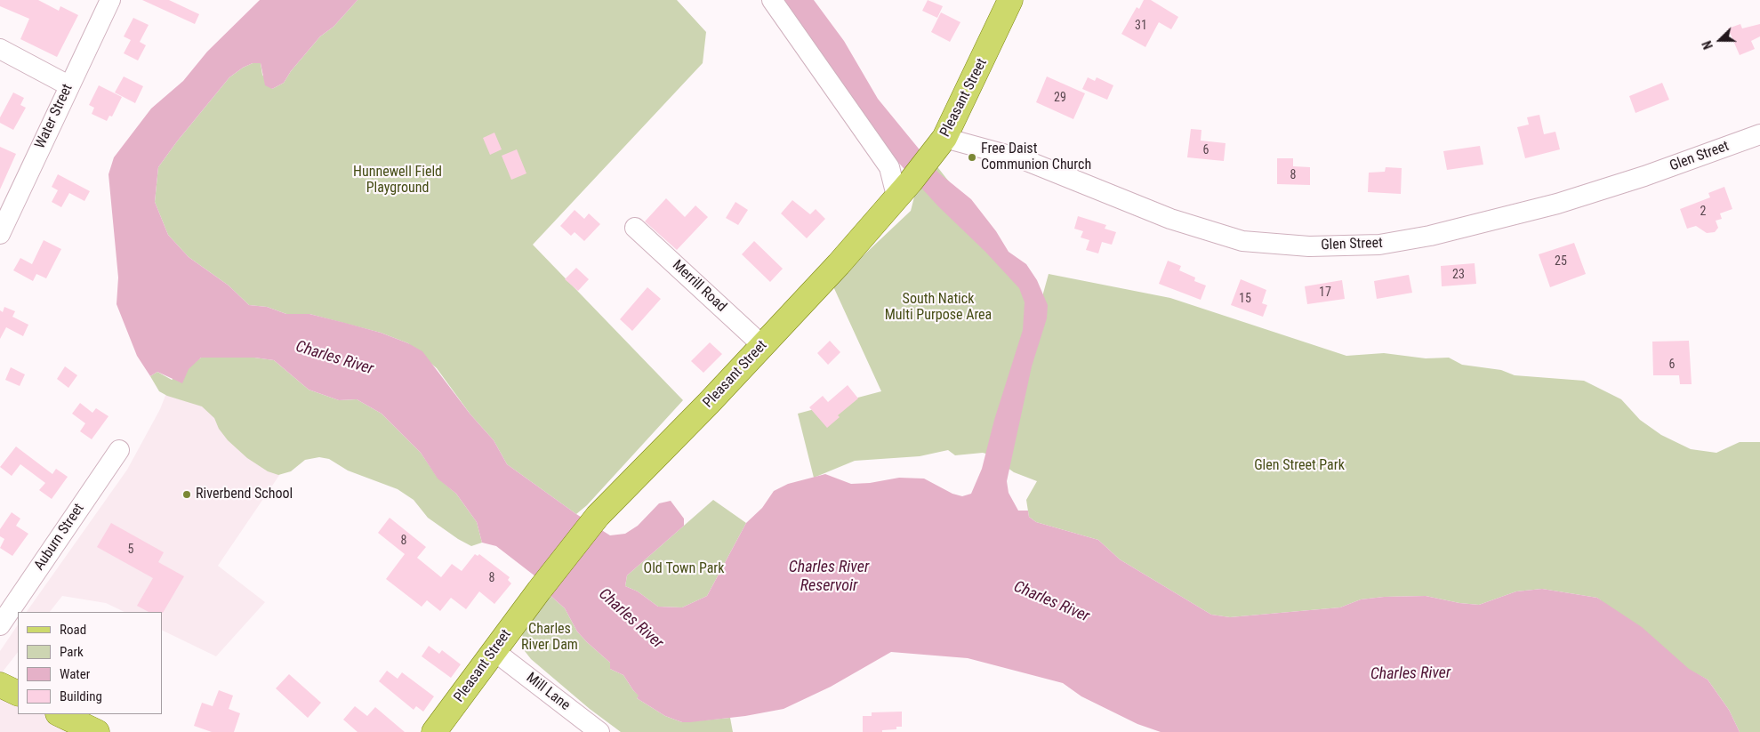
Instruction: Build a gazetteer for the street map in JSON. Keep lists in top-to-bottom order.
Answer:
{
  "streets": {
    "main road": ["Pleasant Street"],
    "street": [
      "Water Street",
      "Glen Street",
      "Merrill Road",
      "Auburn Street",
      "Mill Lane"
    ]
  },
  "crossings": [
    ["Pleasant Street", "Glen Street"],
    ["Pleasant Street", "Merrill Road"],
    ["Pleasant Street", "Mill Lane"]
  ],
  "water": ["Charles River", "Charles River Reservoir"],
  "parks": [
    "Hunnewell Field Playground",
    "South Natick Multi Purpose Area",
    "Glen Street Park",
    "Old Town Park",
    "Charles River Dam"
  ],
  "places": ["Free Daist Communion Church", "Riverbend School"],
  "house_numbers": [
    "31",
    "29",
    "6",
    "8",
    "2",
    "25",
    "23",
    "17",
    "15",
    "6",
    "8",
    "5",
    "8"
  ],
  "legend": [
    "Road",
    "Park",
    "Water",
    "Building"
  ],
  "north": "left"
}
